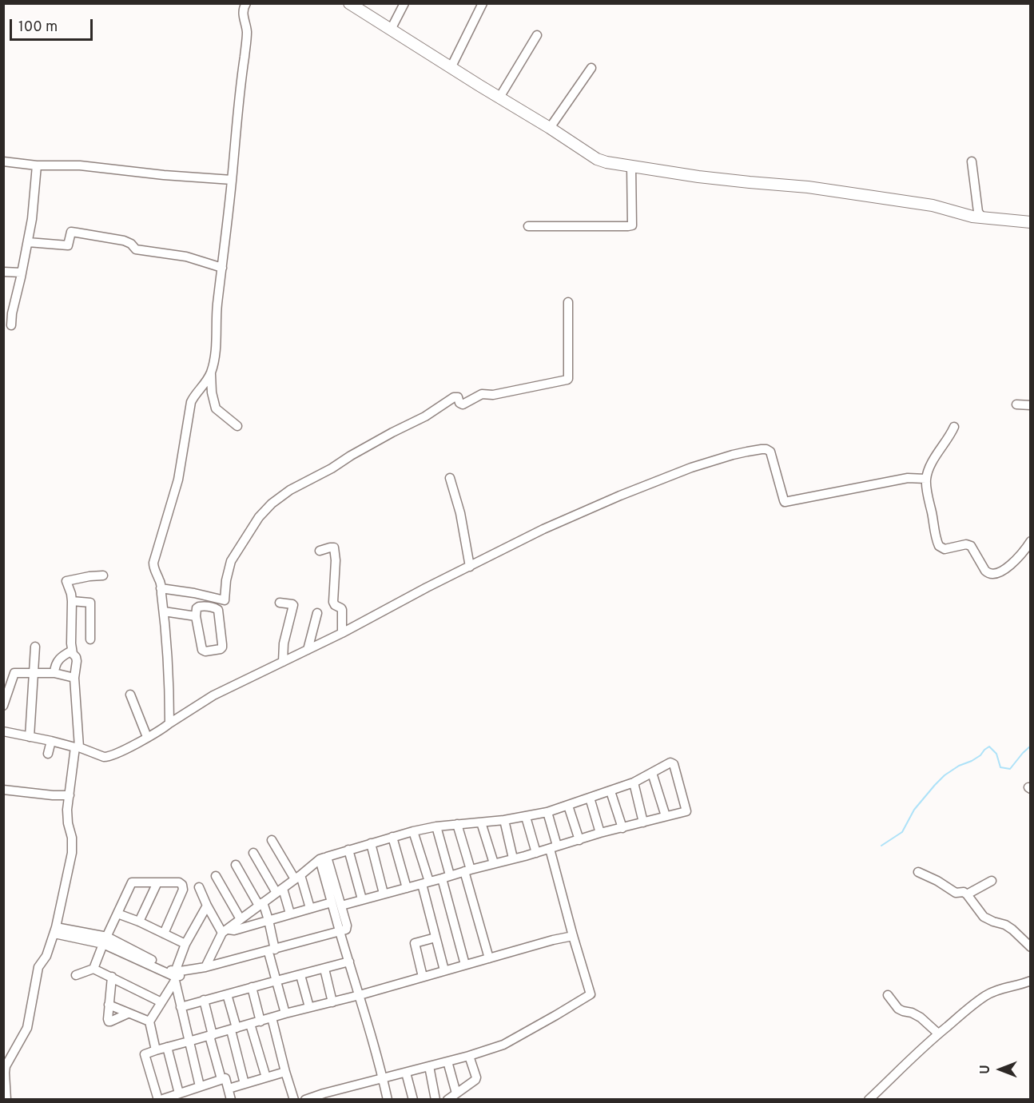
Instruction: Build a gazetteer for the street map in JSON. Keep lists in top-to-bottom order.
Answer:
{
  "scale_bar": "100 m",
  "north": "left"
}
